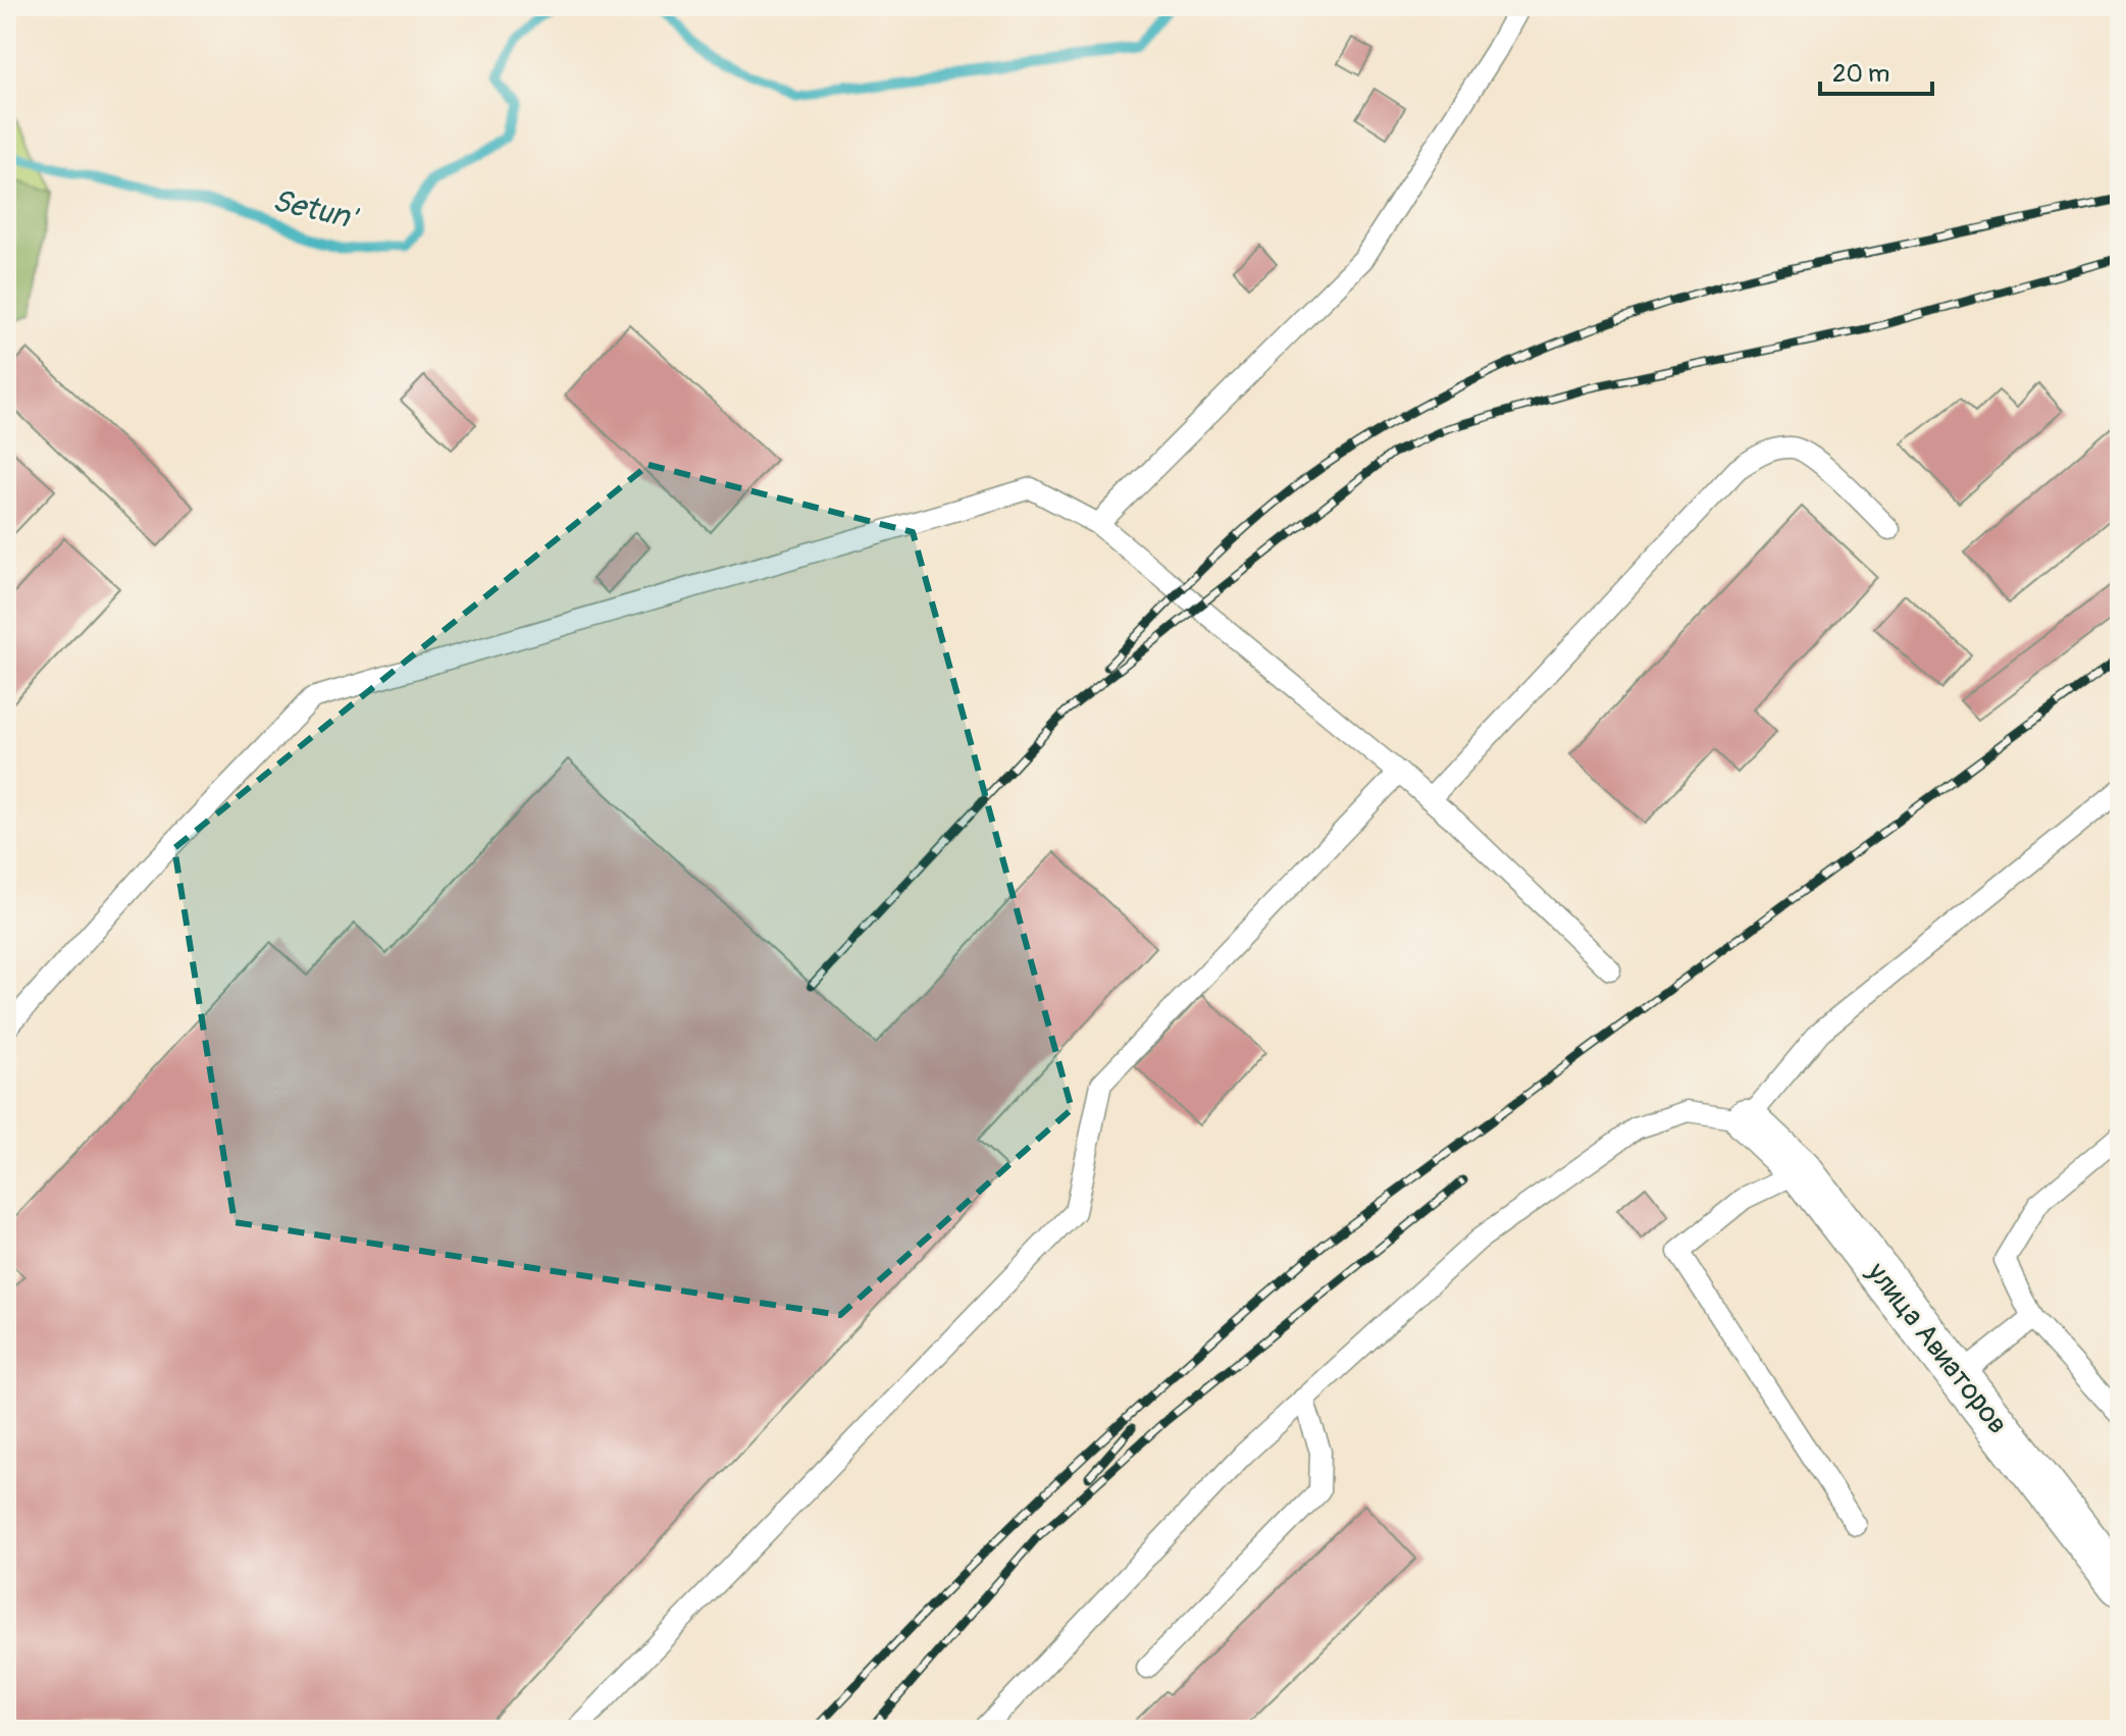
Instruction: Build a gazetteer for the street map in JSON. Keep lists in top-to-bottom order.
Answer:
{
  "streets": {
    "street": ["улица Авиаторов"]
  },
  "water": ["Setun'"],
  "scale_bar": "20 m"
}
